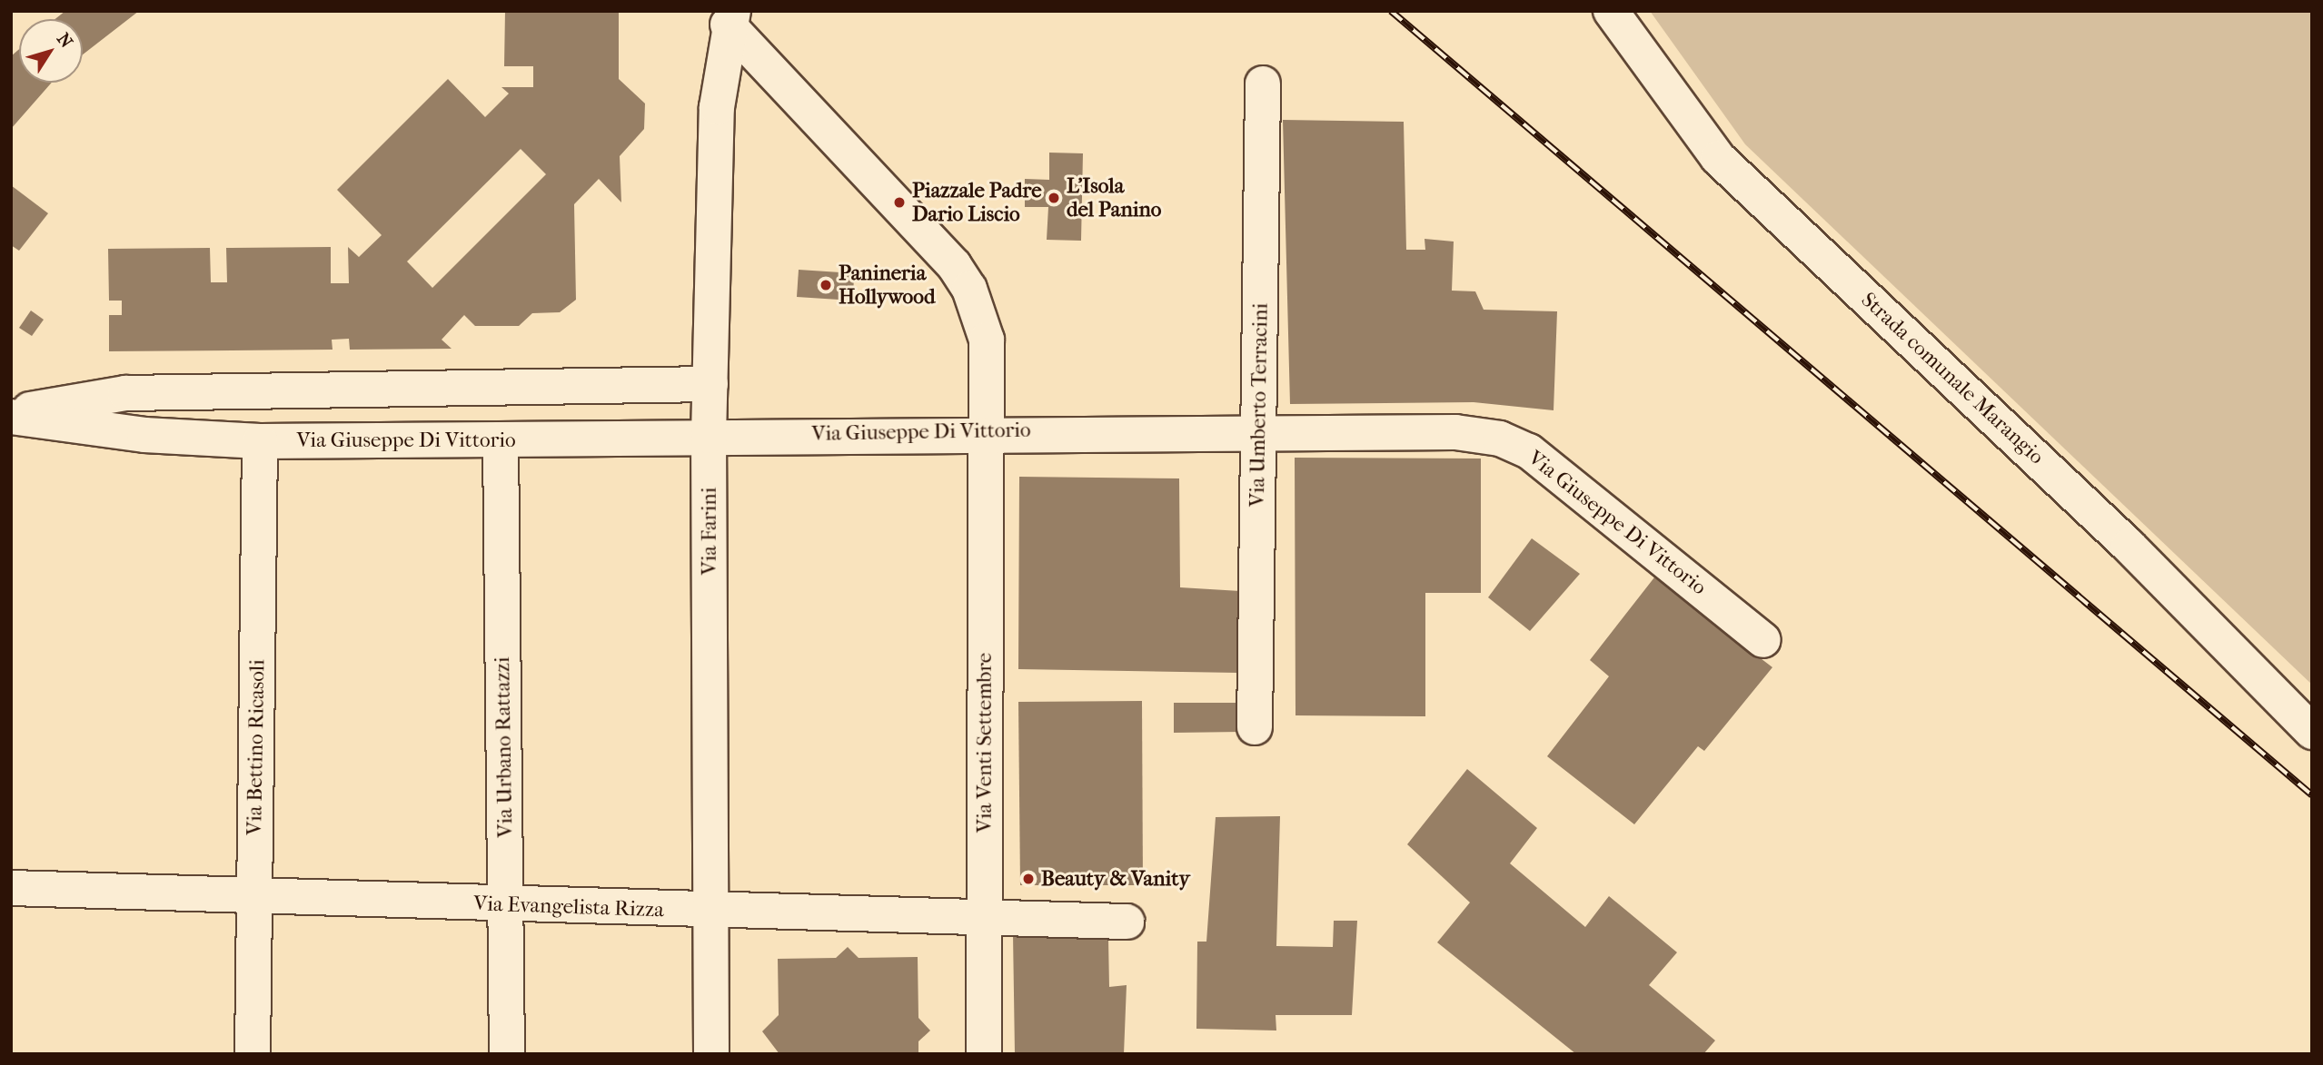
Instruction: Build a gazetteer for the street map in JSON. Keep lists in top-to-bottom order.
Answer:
{
  "streets": {
    "street": [
      "Strada comunale Marangio",
      "Via Umberto Terracini",
      "Via Giuseppe Di Vittorio",
      "Via Farini",
      "Via Venti Settembre",
      "Via Bettino Ricasoli",
      "Via Urbano Rattazzi",
      "Via Evangelista Rizza"
    ]
  },
  "crossings": [
    ["Via Umberto Terracini", "Via Giuseppe Di Vittorio"],
    ["Via Giuseppe Di Vittorio", "Via Farini"],
    ["Via Giuseppe Di Vittorio", "Via Venti Settembre"],
    ["Via Giuseppe Di Vittorio", "Via Bettino Ricasoli"],
    ["Via Giuseppe Di Vittorio", "Via Urbano Rattazzi"],
    ["Via Farini", "Via Venti Settembre"],
    ["Via Farini", "Via Evangelista Rizza"],
    ["Via Venti Settembre", "Via Evangelista Rizza"],
    ["Via Bettino Ricasoli", "Via Evangelista Rizza"],
    ["Via Urbano Rattazzi", "Via Evangelista Rizza"]
  ],
  "places": [
    "L'Isola del Panino",
    "Piazzale Padre Dario Liscio",
    "Panineria Hollywood",
    "Beauty & Vanity"
  ],
  "north": "top right"
}
